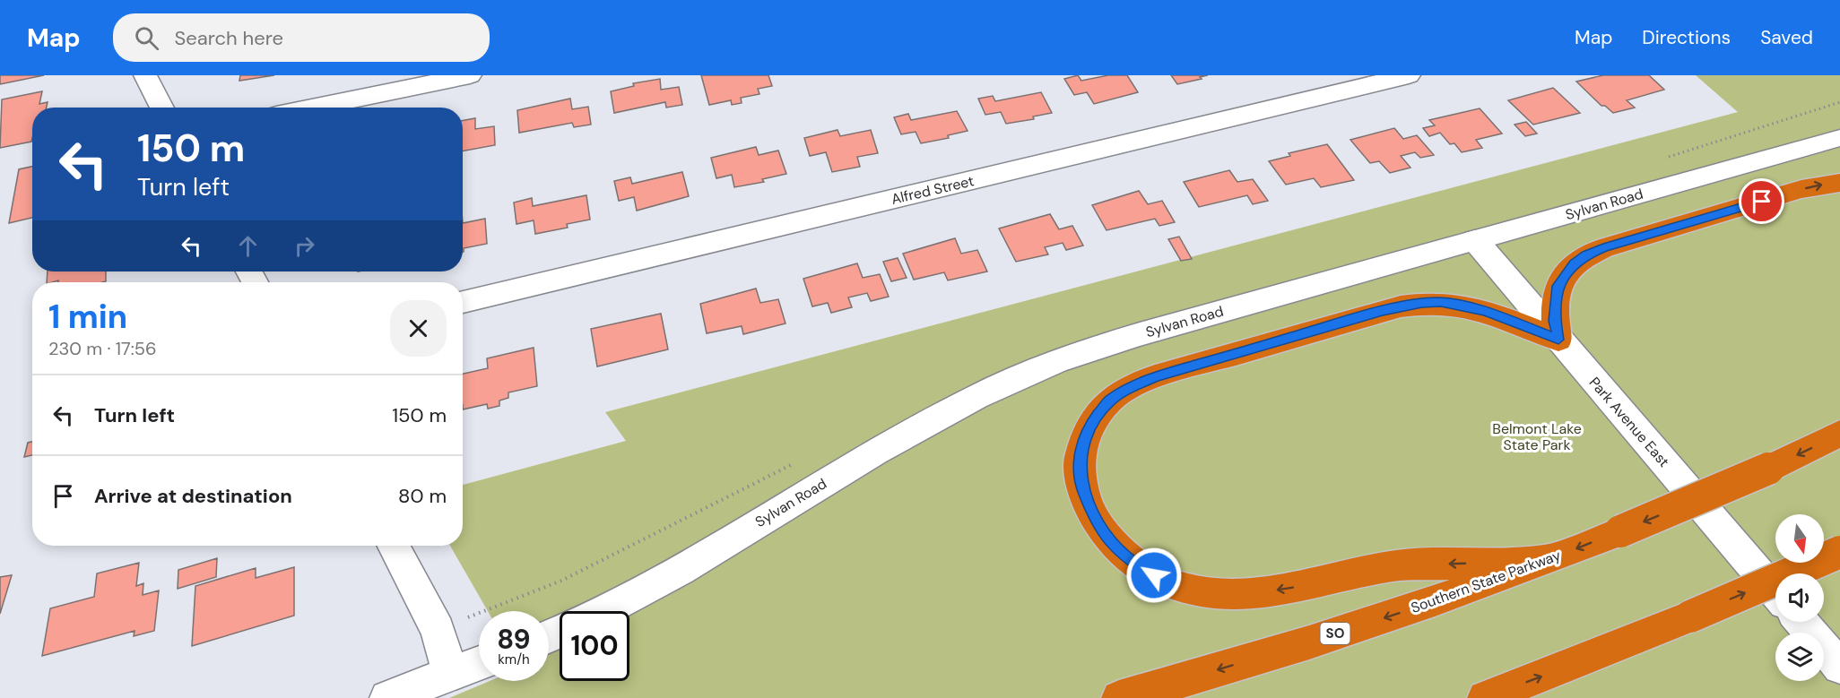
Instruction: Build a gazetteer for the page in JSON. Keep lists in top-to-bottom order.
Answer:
{
  "streets": {
    "highway": ["Southern State Parkway", "SO"],
    "street": ["Alfred Street", "Sylvan Road", "Park Avenue East"]
  },
  "crossings": [
    ["Sylvan Road", "Park Avenue East"]
  ],
  "parks": ["Belmont Lake State Park"],
  "north": "bottom",
  "page": {
    "header": "Map",
    "search": "Search here",
    "nav": ["Map", "Directions", "Saved"],
    "turn": ["150 m", "Turn left"],
    "heading": ["1 min", "230 m · 17:56"],
    "list": [
      {
        "name": "Turn left",
        "value": "150 m"
      },
      {
        "name": "Arrive at destination",
        "value": "80 m"
      }
    ],
    "speed": "89 km/h",
    "limit": "100"
  }
}
